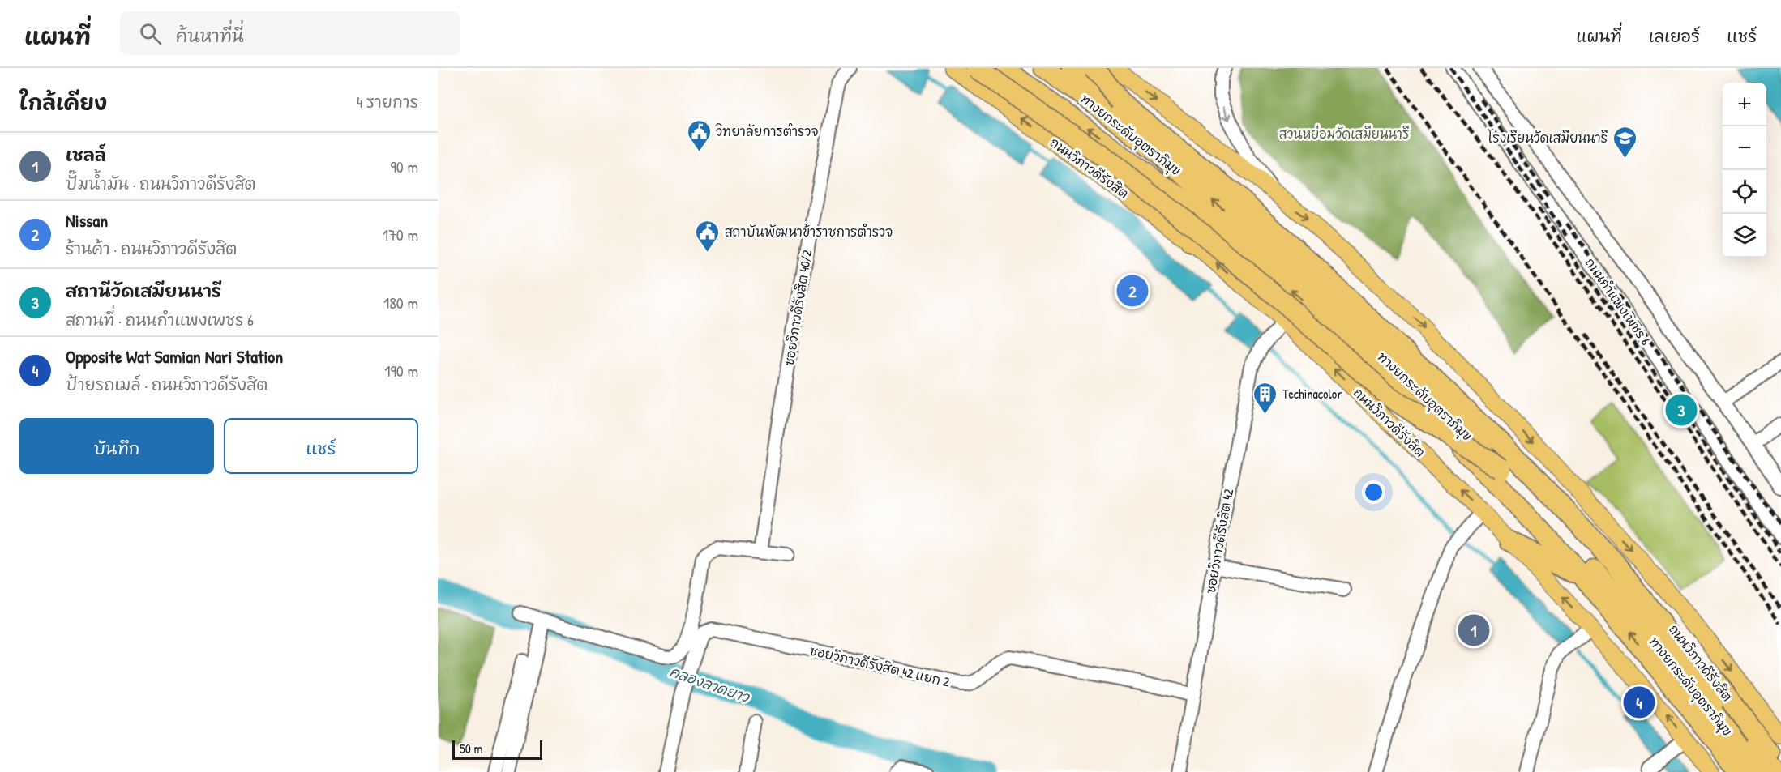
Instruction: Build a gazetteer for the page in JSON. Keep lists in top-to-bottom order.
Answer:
{
  "streets": {
    "highway": ["ทางยกระดับอุตราภิมุข", "ถนนวิภาวดีรังสิต"],
    "street": [
      "ถนนกำแพงเพชร 6",
      "ซอยวิภาวดีรังสิต 40/2",
      "ซอยวิภาวดีรังสิต 42",
      "ซอยวิภาวดีรังสิต 42 แยก 2"
    ]
  },
  "crossings": [
    ["ถนนวิภาวดีรังสิต", "ซอยวิภาวดีรังสิต 42"],
    ["ซอยวิภาวดีรังสิต 42", "ซอยวิภาวดีรังสิต 42 แยก 2"]
  ],
  "water": ["คลองลาดยาว"],
  "parks": ["สวนหย่อมวัดเสมียนนารี"],
  "places": {
    "public building": ["วิทยาลัยการตำรวจ", "สถาบันพัฒนาข้าราชการตำรวจ"],
    "school or university": ["โรงเรียนวัดเสมียนนารี"],
    "building": ["Techinacolor"]
  },
  "scale_bar": "50 m",
  "page": {
    "header": "แผนที่",
    "search": "ค้นหาที่นี่",
    "nav": ["แผนที่", "เลเยอร์", "แชร์"],
    "heading": ["ใกล้เคียง", "4 รายการ"],
    "map_buttons": ["+", "−"],
    "list": [
      {
        "mark": "1",
        "name": "เชลล์",
        "note": "ปั๊มน้ำมัน · ถนนวิภาวดีรังสิต",
        "value": "90 m"
      },
      {
        "mark": "2",
        "name": "Nissan",
        "note": "ร้านค้า · ถนนวิภาวดีรังสิต",
        "value": "170 m"
      },
      {
        "mark": "3",
        "name": "สถานีวัดเสมียนนารี",
        "note": "สถานที่ · ถนนกำแพงเพชร 6",
        "value": "180 m"
      },
      {
        "mark": "4",
        "name": "Opposite Wat Samian Nari Station",
        "note": "ป้ายรถเมล์ · ถนนวิภาวดีรังสิต",
        "value": "190 m"
      }
    ],
    "pins": [
      "2",
      "3",
      "1",
      "4"
    ],
    "buttons": ["บันทึก", "แชร์"],
    "scale": "50 m"
  }
}
